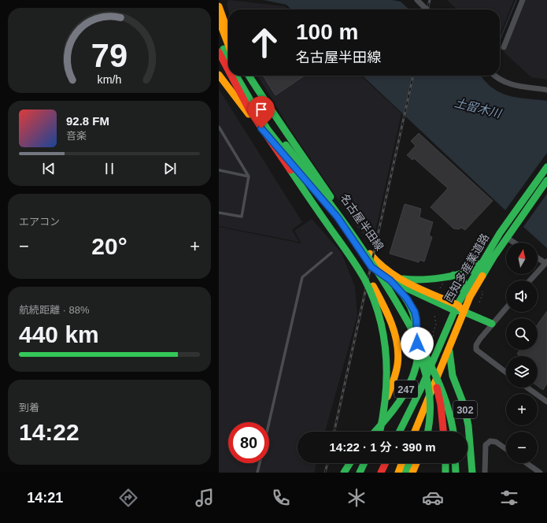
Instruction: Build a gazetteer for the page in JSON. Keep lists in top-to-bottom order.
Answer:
{
  "streets": {
    "main road": [
      "名古屋半田線",
      "西知多産業道路",
      "247",
      "302"
    ]
  },
  "crossings": [
    ["名古屋半田線", "西知多産業道路"],
    ["名古屋半田線", "247"],
    ["西知多産業道路", "302"]
  ],
  "water": ["土留木川"],
  "north": "top",
  "page": {
    "turn": ["100 m", "名古屋半田線"],
    "song": ["92.8 FM", "音楽"],
    "tile": [
      "エアコン",
      ["航続距離 · 88%", "440 km"],
      ["到着", "14:22"]
    ],
    "heat": ["−", "20°", "+"],
    "map_buttons": ["+", "−"],
    "limit": "80",
    "trip": "14:22 · 1 分 · 390 m",
    "tabs": "14:21",
    "gauge": ["79", "km/h"]
  }
}
